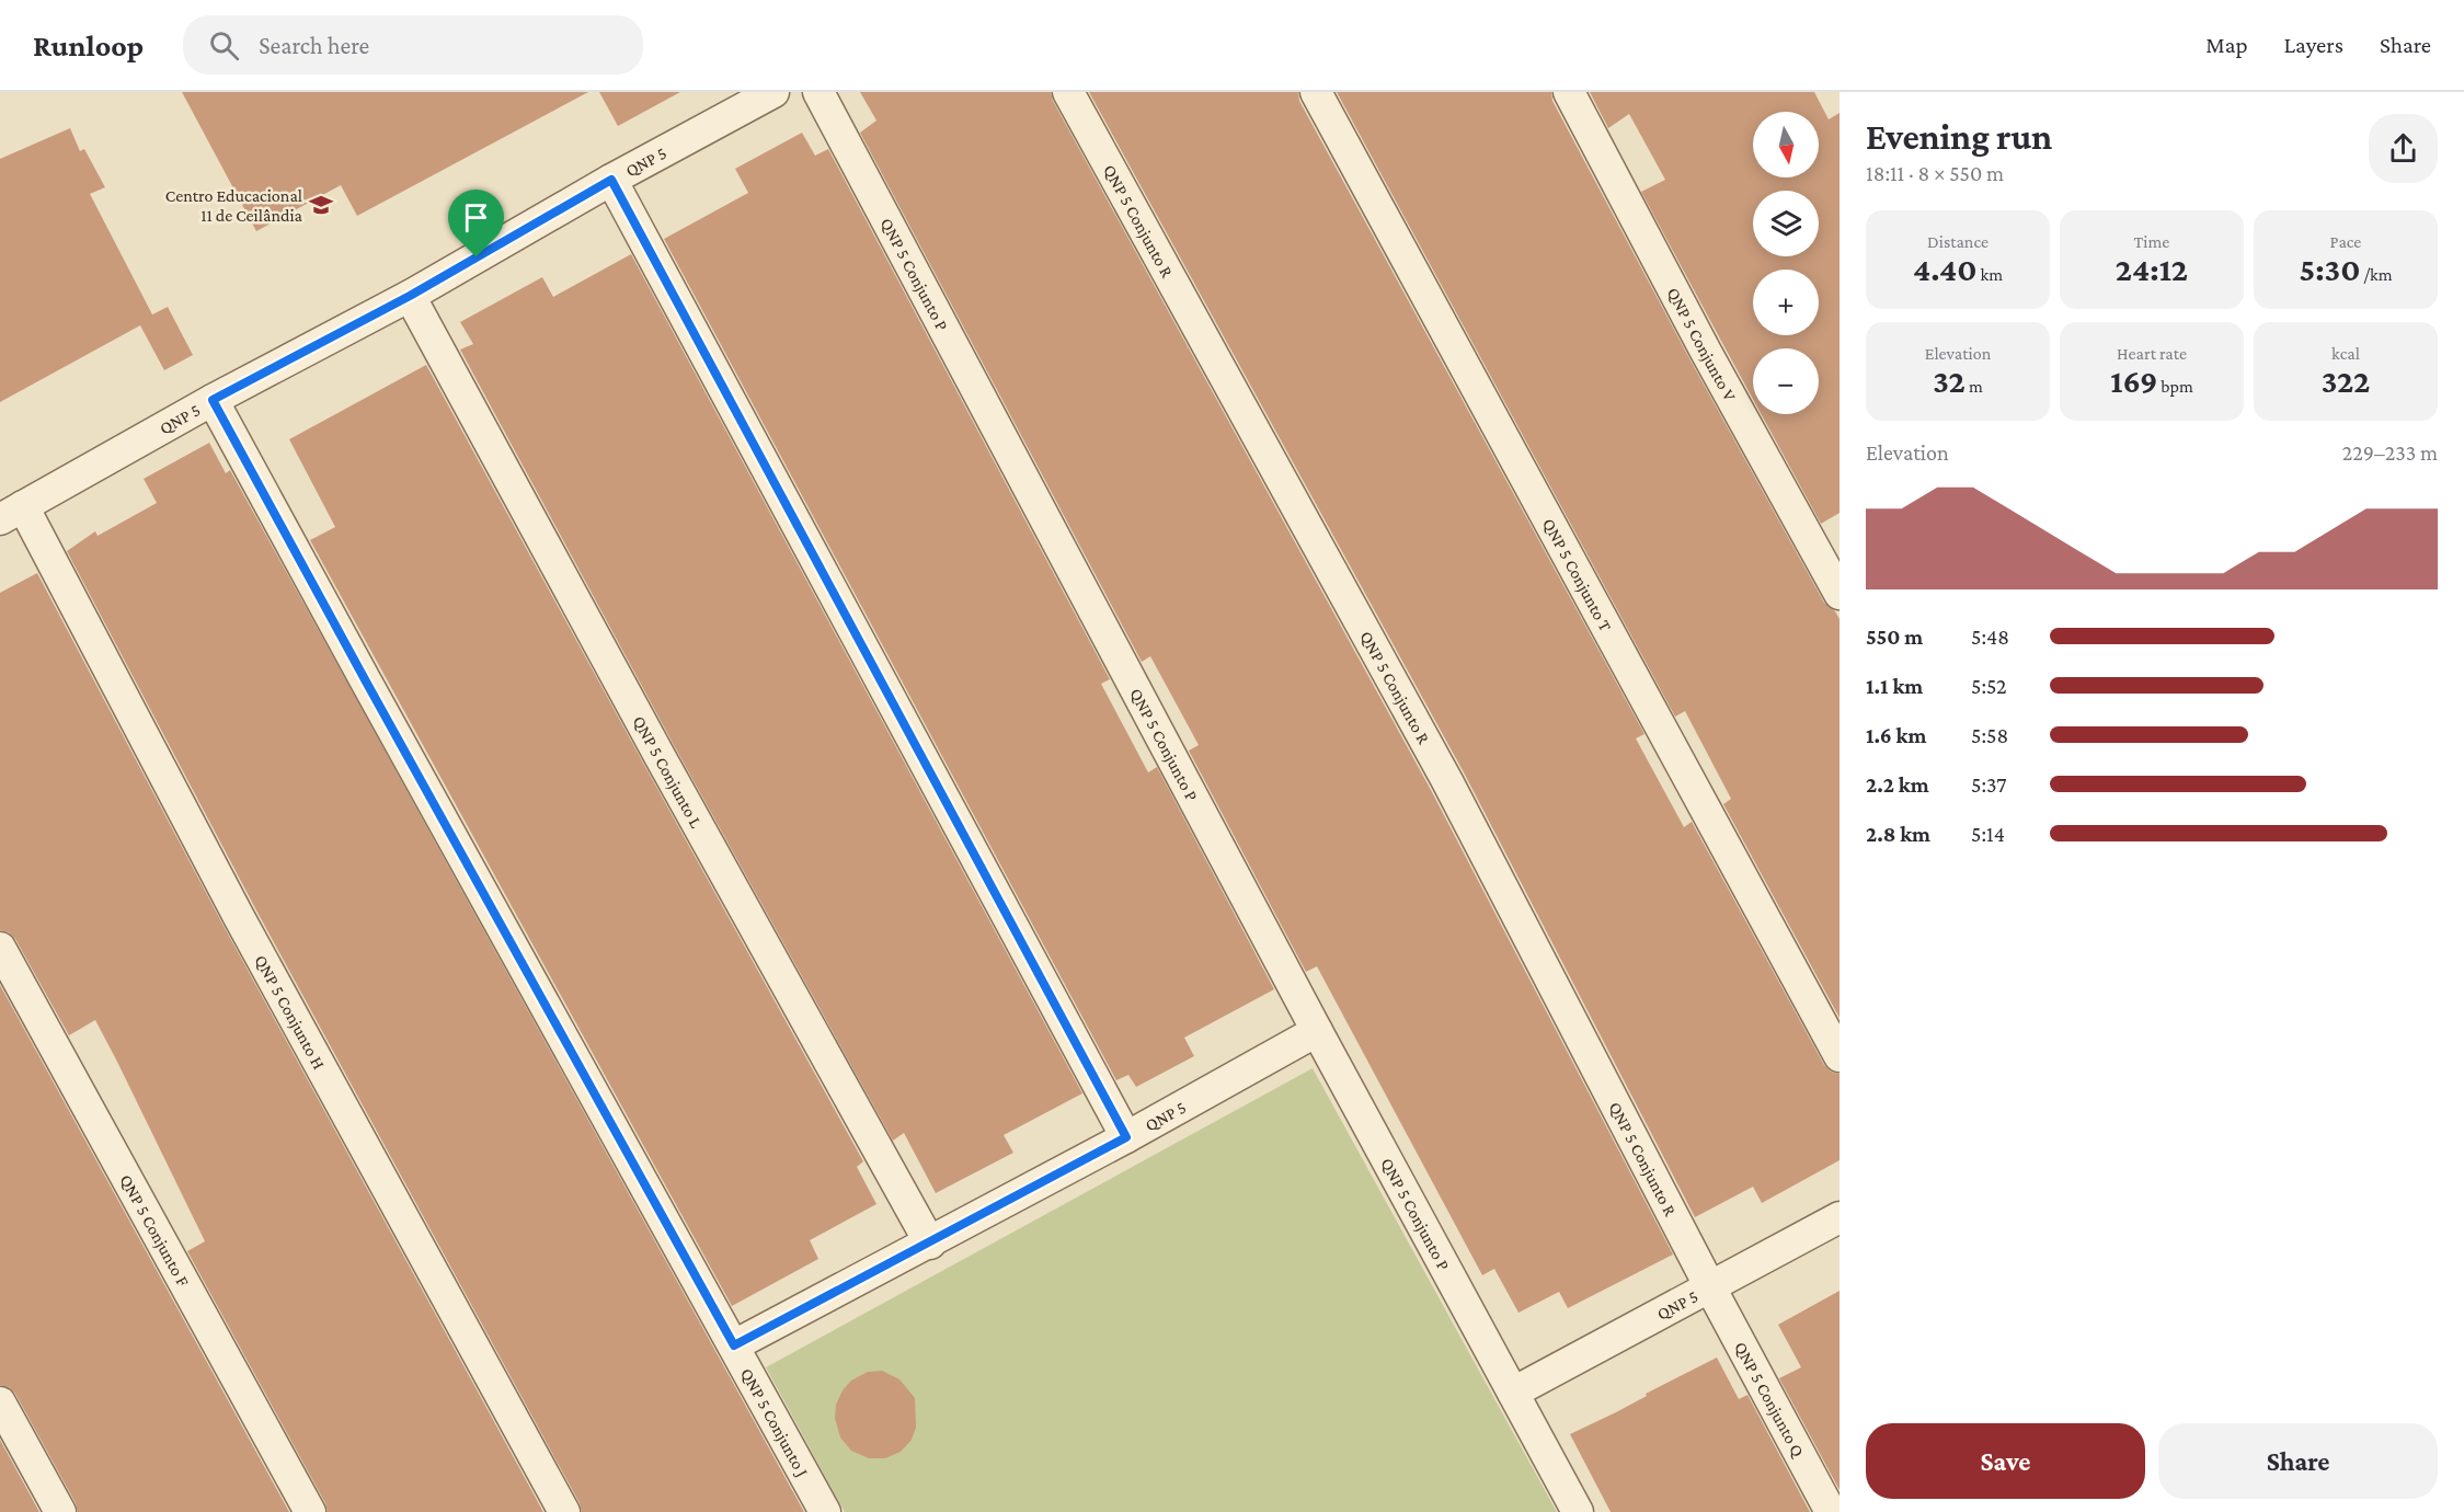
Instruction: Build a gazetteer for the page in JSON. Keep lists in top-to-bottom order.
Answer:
{
  "streets": {
    "street": [
      "QNP 5",
      "QNP 5 Conjunto R",
      "QNP 5 Conjunto P",
      "QNP 5 Conjunto V",
      "QNP 5 Conjunto T",
      "QNP 5 Conjunto L",
      "QNP 5 Conjunto H",
      "QNP 5 Conjunto F",
      "QNP 5 Conjunto Q",
      "QNP 5 Conjunto J"
    ]
  },
  "crossings": [
    ["QNP 5", "QNP 5 Conjunto R"],
    ["QNP 5", "QNP 5 Conjunto P"],
    ["QNP 5", "QNP 5 Conjunto L"],
    ["QNP 5", "QNP 5 Conjunto H"],
    ["QNP 5", "QNP 5 Conjunto Q"],
    ["QNP 5", "QNP 5 Conjunto J"],
    ["QNP 5 Conjunto R", "QNP 5 Conjunto Q"]
  ],
  "places": {
    "school or university": ["Centro Educacional 11 de Ceilândia"]
  },
  "north": "bottom",
  "page": {
    "header": "Runloop",
    "search": "Search here",
    "nav": ["Map", "Layers", "Share"],
    "heading": ["Evening run", "18:11 · 8 × 550 m"],
    "map_buttons": ["+", "−"],
    "stats": [
      ["Distance", "4.40 km"],
      ["Time", "24:12"],
      ["Pace", "5:30 /km"],
      ["Elevation", "32 m"],
      ["Heart rate", "169 bpm"],
      ["kcal", "322"]
    ],
    "chart": ["Elevation", "229–233 m"],
    "list": [
      {
        "name": "550 m",
        "note": "5:48"
      },
      {
        "name": "1.1 km",
        "note": "5:52"
      },
      {
        "name": "1.6 km",
        "note": "5:58"
      },
      {
        "name": "2.2 km",
        "note": "5:37"
      },
      {
        "name": "2.8 km",
        "note": "5:14"
      }
    ],
    "buttons": ["Save", "Share"]
  }
}
